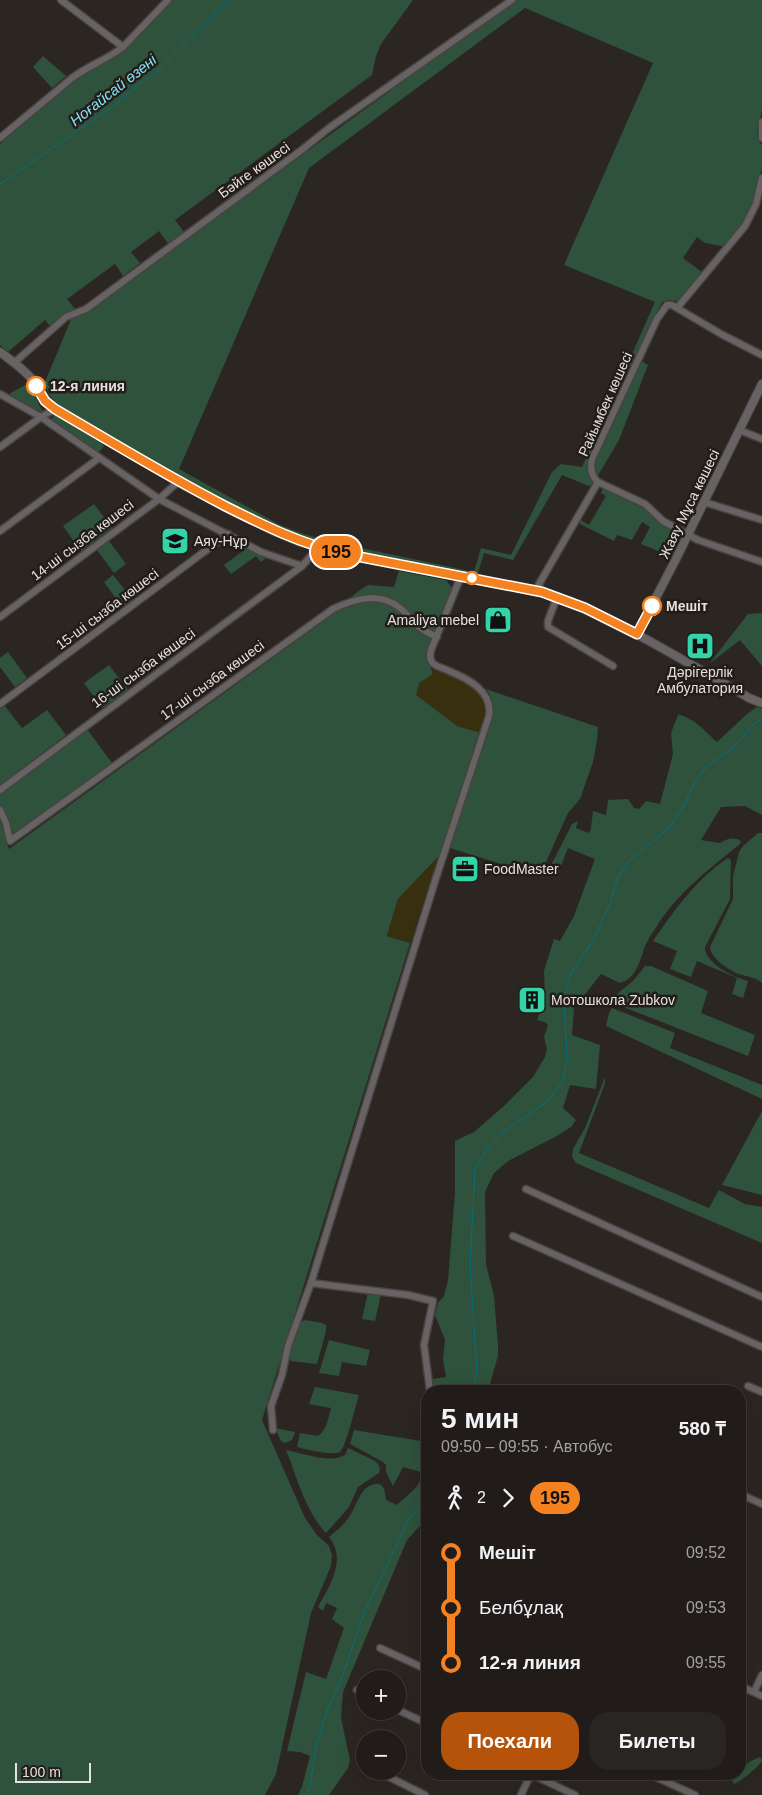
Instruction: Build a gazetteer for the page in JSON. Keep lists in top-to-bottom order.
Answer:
{
  "streets": {
    "street": [
      "Бәйге көшесі",
      "Райымбек көшесі",
      "Жаяу Мұса көшесі",
      "14-ші сызба көшесі",
      "15-ші сызба көшесі",
      "16-ші сызба көшесі",
      "17-ші сызба көшесі"
    ]
  },
  "water": ["Ноғайсай өзені"],
  "places": {
    "other": ["12-я линия", "Мешіт"],
    "school or university": ["Аяу-Нұр"],
    "shop": ["Amaliya mebel"],
    "hospital": ["Дәрігерлік Амбулатория"],
    "office": ["FoodMaster"],
    "building": ["Мотошкола Zubkov"]
  },
  "lines": ["bus line 195"],
  "scale_bar": "100 m",
  "page": {
    "on_map": "195",
    "heading": ["5 мин", "09:50 – 09:55 · Автобус", "580 ₸"],
    "legs": ["2", "195"],
    "list": [
      {
        "name": "Мешіт",
        "value": "09:52"
      },
      {
        "name": "Белбұлақ",
        "value": "09:53"
      },
      {
        "name": "12-я линия",
        "value": "09:55"
      }
    ],
    "map_buttons": ["+", "−"],
    "buttons": ["Поехали", "Билеты"],
    "scale": "100 m"
  }
}
